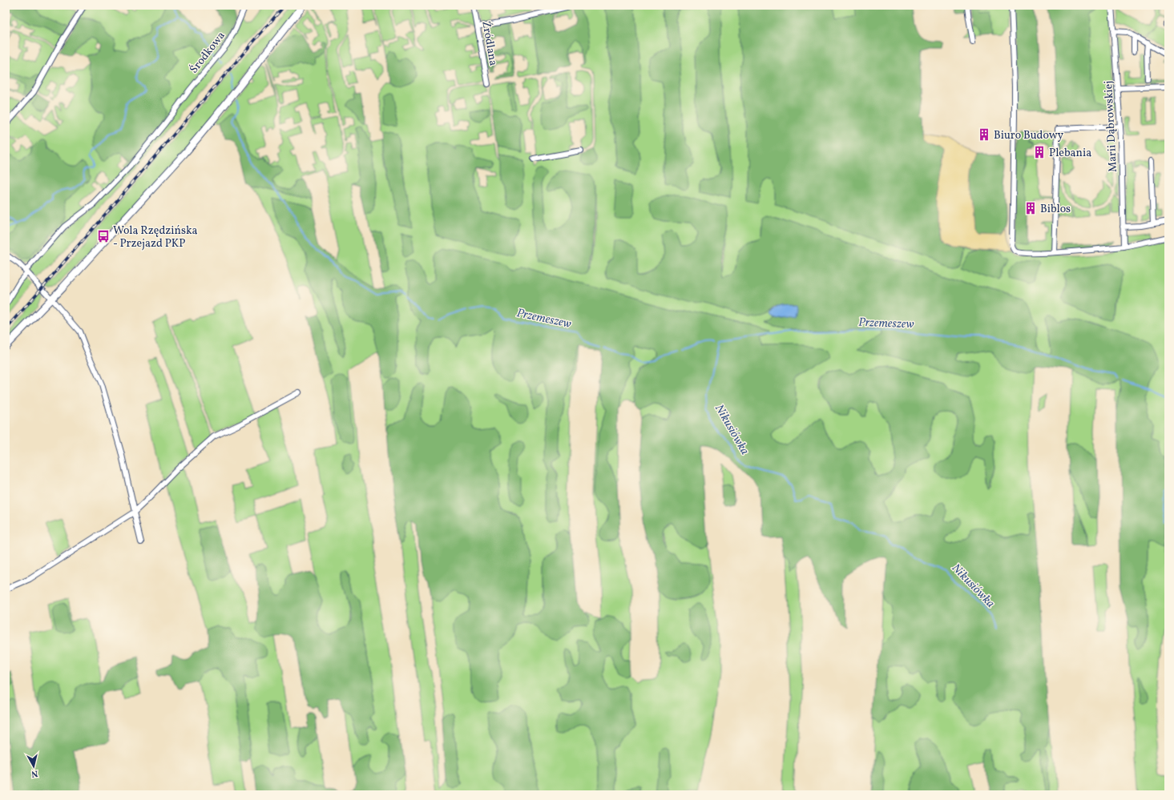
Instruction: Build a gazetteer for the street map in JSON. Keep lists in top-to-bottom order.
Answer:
{
  "streets": {
    "street": ["Źródlana", "Środkowa", "Marii Dąbrowskiej"]
  },
  "water": ["Przemeszew", "Nikusiówka"],
  "places": {
    "building": ["Biuro Budowy", "Plebania", "Biblos"],
    "bus stop": ["Wola Rzędzińska - Przejazd PKP"]
  },
  "north": "bottom"
}
